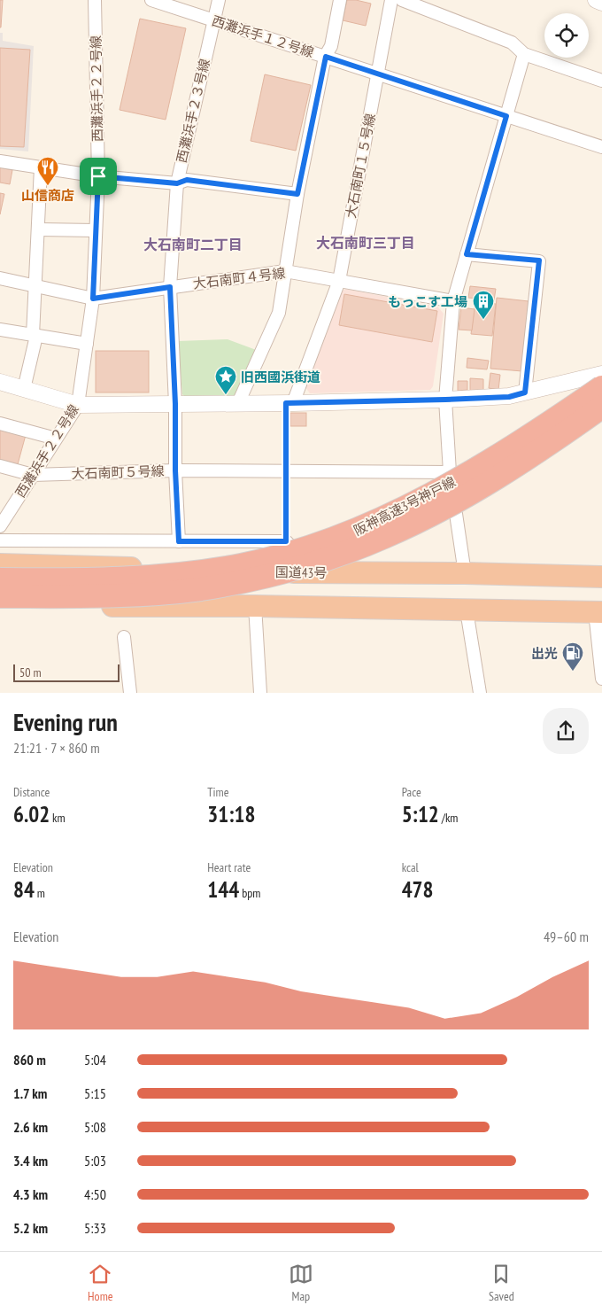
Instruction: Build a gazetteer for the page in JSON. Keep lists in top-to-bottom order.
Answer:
{
  "streets": {
    "highway": ["阪神高速3号神戸線", "国道43号"],
    "street": [
      "西灘浜手１２号線",
      "西灘浜手２２号線",
      "西灘浜手２３号線",
      "大石南町１５号線",
      "大石南町４号線",
      "大石南町５号線"
    ]
  },
  "crossings": [
    ["西灘浜手１２号線", "西灘浜手２３号線"],
    ["西灘浜手１２号線", "大石南町１５号線"],
    ["西灘浜手２２号線", "大石南町４号線"],
    ["西灘浜手２２号線", "大石南町５号線"],
    ["西灘浜手２３号線", "大石南町４号線"],
    ["西灘浜手２３号線", "大石南町５号線"],
    ["大石南町１５号線", "大石南町４号線"]
  ],
  "districts": ["大石南町三丁目", "大石南町二丁目"],
  "places": {
    "restaurant": ["山信商店"],
    "building": ["もっこす工場"],
    "place": ["旧西國浜街道"],
    "fuel station": ["出光"]
  },
  "scale_bar": "50 m",
  "page": {
    "scale": "50 m",
    "heading": ["Evening run", "21:21 · 7 × 860 m"],
    "stats": [
      ["Distance", "6.02 km"],
      ["Time", "31:18"],
      ["Pace", "5:12 /km"],
      ["Elevation", "84 m"],
      ["Heart rate", "144 bpm"],
      ["kcal", "478"]
    ],
    "chart": ["Elevation", "49–60 m"],
    "list": [
      {
        "name": "860 m",
        "note": "5:04"
      },
      {
        "name": "1.7 km",
        "note": "5:15"
      },
      {
        "name": "2.6 km",
        "note": "5:08"
      },
      {
        "name": "3.4 km",
        "note": "5:03"
      },
      {
        "name": "4.3 km",
        "note": "4:50"
      },
      {
        "name": "5.2 km",
        "note": "5:33"
      }
    ],
    "tabs": ["Home", "Map", "Saved"]
  }
}
